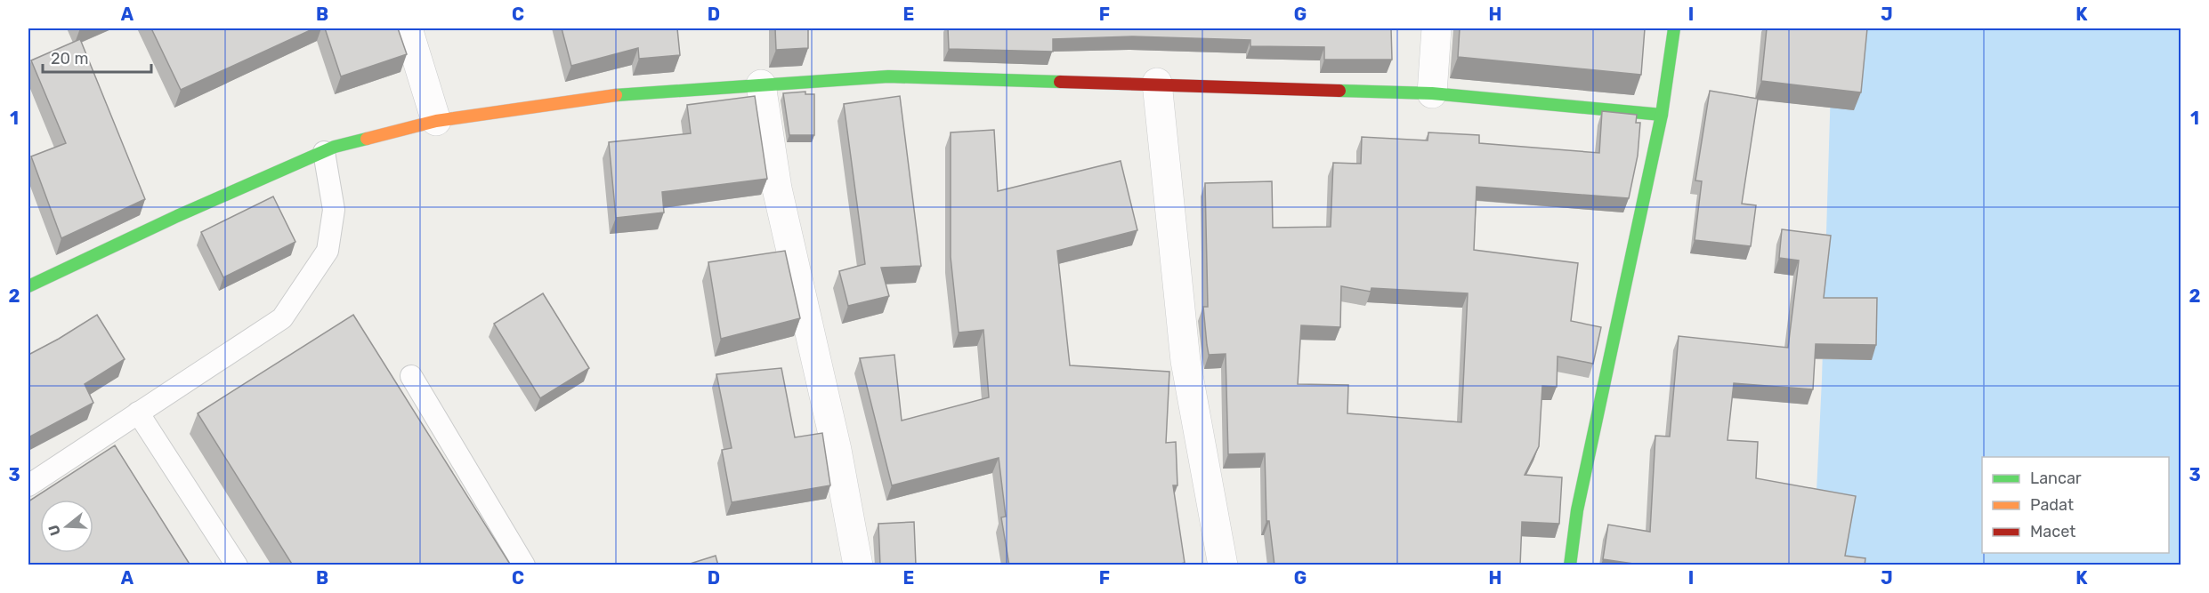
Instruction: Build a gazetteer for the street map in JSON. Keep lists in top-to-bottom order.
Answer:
{
  "legend": ["Lancar", "Padat", "Macet"],
  "scale_bar": "20 m",
  "north": "left",
  "grid": {
    "columns": [
      "A",
      "B",
      "C",
      "D",
      "E",
      "F",
      "G",
      "H",
      "I",
      "J",
      "K"
    ],
    "rows": ["1", "2", "3"]
  }
}
